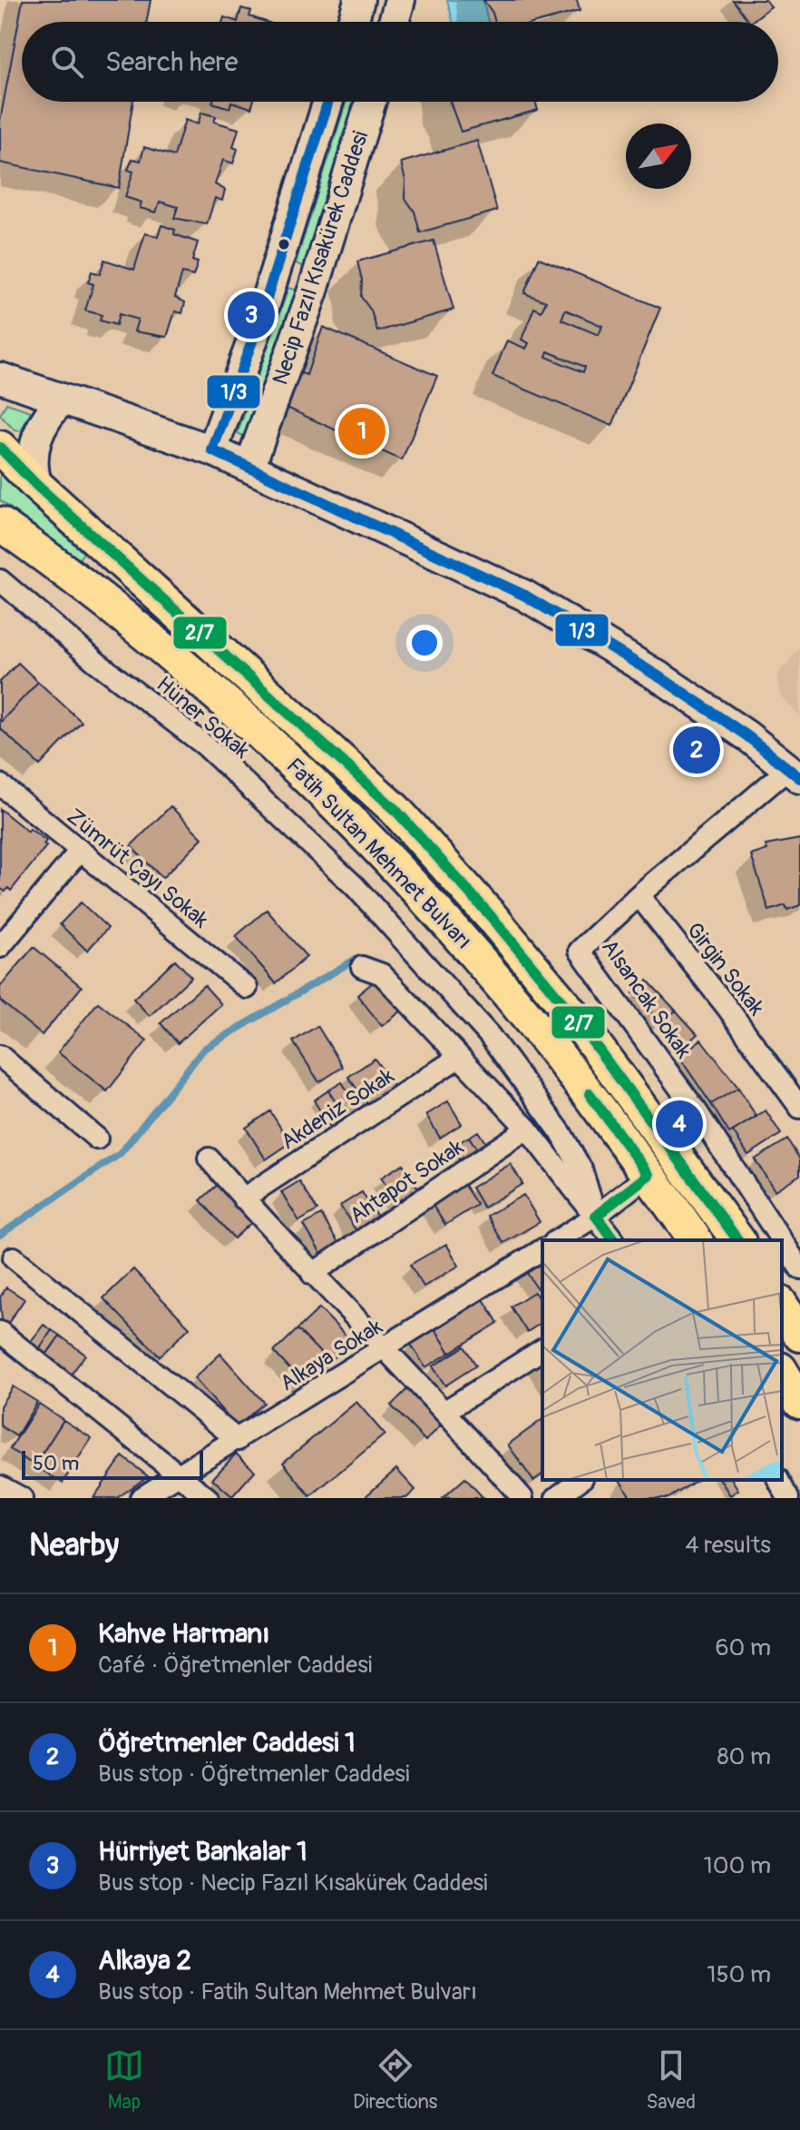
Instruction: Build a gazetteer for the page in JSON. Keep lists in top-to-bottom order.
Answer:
{
  "streets": {
    "main road": ["Necip Fazıl Kısakürek Caddesi", "Fatih Sultan Mehmet Bulvarı"],
    "street": [
      "Hüner Sokak",
      "Zümrüt Çayı Sokak",
      "Girgin Sokak",
      "Alsancak Sokak",
      "Akdeniz Sokak",
      "Ahtapot Sokak",
      "Alkaya Sokak"
    ]
  },
  "crossings": [
    ["Girgin Sokak", "Alsancak Sokak"]
  ],
  "lines": ["transit line 1/3", "transit line 2/7"],
  "scale_bar": "50 m",
  "north": "top right",
  "page": {
    "search": "Search here",
    "pins": [
      "3",
      "1",
      "2",
      "4"
    ],
    "scale": "50 m",
    "heading": ["Nearby", "4 results"],
    "list": [
      {
        "mark": "1",
        "name": "Kahve Harmanı",
        "note": "Café · Öğretmenler Caddesi",
        "value": "60 m"
      },
      {
        "mark": "2",
        "name": "Öğretmenler Caddesi 1",
        "note": "Bus stop · Öğretmenler Caddesi",
        "value": "80 m"
      },
      {
        "mark": "3",
        "name": "Hürriyet Bankalar 1",
        "note": "Bus stop · Necip Fazıl Kısakürek Caddesi",
        "value": "100 m"
      },
      {
        "mark": "4",
        "name": "Alkaya 2",
        "note": "Bus stop · Fatih Sultan Mehmet Bulvarı",
        "value": "150 m"
      }
    ],
    "nav": ["Map", "Directions", "Saved"]
  }
}
